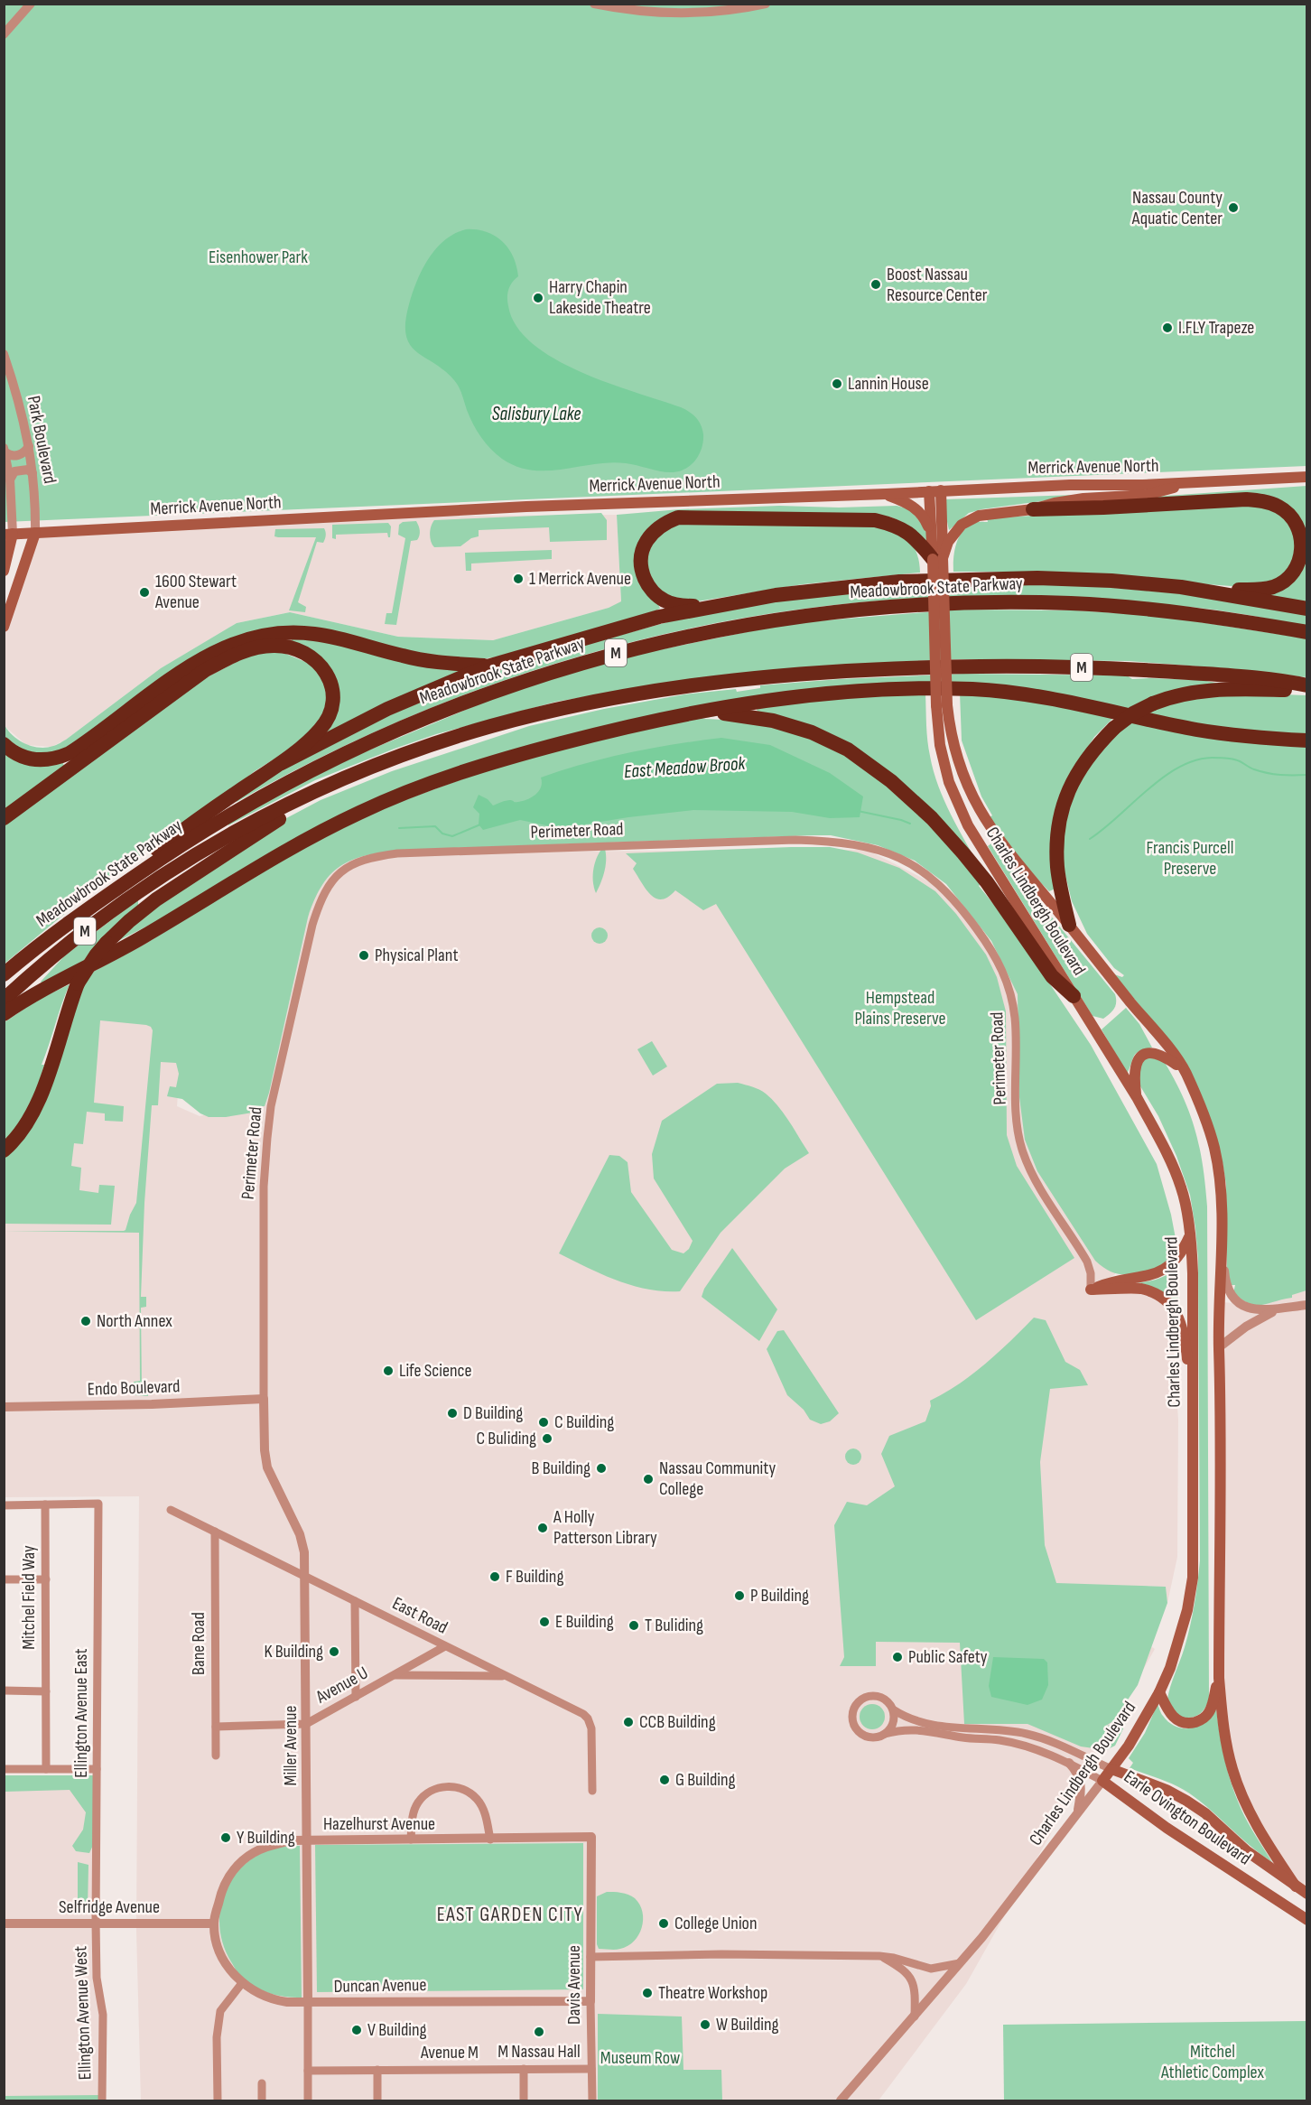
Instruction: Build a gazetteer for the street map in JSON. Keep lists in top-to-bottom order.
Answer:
{
  "streets": {
    "highway": ["Meadowbrook State Parkway", "M"],
    "main road": ["Merrick Avenue North", "Charles Lindbergh Boulevard", "Earle Ovington Boulevard"],
    "street": [
      "Park Boulevard",
      "Perimeter Road",
      "Endo Boulevard",
      "Mitchel Field Way",
      "East Road",
      "Bane Road",
      "Avenue U",
      "Ellington Avenue East",
      "Miller Avenue",
      "Hazelhurst Avenue",
      "Selfridge Avenue",
      "Davis Avenue",
      "Duncan Avenue",
      "Ellington Avenue West",
      "Avenue M"
    ]
  },
  "crossings": [
    ["Park Boulevard", "Merrick Avenue North"],
    ["Merrick Avenue North", "Charles Lindbergh Boulevard"],
    ["Perimeter Road", "Endo Boulevard"],
    ["Perimeter Road", "Miller Avenue"],
    ["Charles Lindbergh Boulevard", "Earle Ovington Boulevard"],
    ["Endo Boulevard", "Miller Avenue"],
    ["Mitchel Field Way", "Ellington Avenue East"],
    ["East Road", "Bane Road"],
    ["East Road", "Avenue U"],
    ["East Road", "Miller Avenue"],
    ["Bane Road", "Avenue U"],
    ["Avenue U", "Miller Avenue"],
    ["Ellington Avenue East", "Selfridge Avenue"],
    ["Ellington Avenue East", "Ellington Avenue West"],
    ["Miller Avenue", "Hazelhurst Avenue"],
    ["Miller Avenue", "Duncan Avenue"],
    ["Miller Avenue", "Avenue M"],
    ["Hazelhurst Avenue", "Selfridge Avenue"],
    ["Hazelhurst Avenue", "Davis Avenue"],
    ["Hazelhurst Avenue", "Duncan Avenue"],
    ["Selfridge Avenue", "Duncan Avenue"],
    ["Selfridge Avenue", "Ellington Avenue West"],
    ["Davis Avenue", "Duncan Avenue"],
    ["Davis Avenue", "Avenue M"]
  ],
  "districts": ["EAST GARDEN CITY"],
  "water": ["Salisbury Lake", "East Meadow Brook"],
  "parks": [
    "Eisenhower Park",
    "Francis Purcell Preserve",
    "Hempstead Plains Preserve",
    "Mitchel Athletic Complex",
    "Museum Row"
  ],
  "places": [
    "Nassau County Aquatic Center",
    "Boost Nassau Resource Center",
    "Harry Chapin Lakeside Theatre",
    "I.FLY Trapeze",
    "Lannin House",
    "1 Merrick Avenue",
    "1600 Stewart Avenue",
    "Physical Plant",
    "North Annex",
    "Life Science",
    "D Building",
    "C Building",
    "C Buliding",
    "B Building",
    "Nassau Community College",
    "A Holly Patterson Library",
    "F Building",
    "P Building",
    "E Building",
    "T Buliding",
    "K Building",
    "Public Safety",
    "CCB Building",
    "G Building",
    "Y Building",
    "College Union",
    "Theatre Workshop",
    "W Building",
    "V Building",
    "M Nassau Hall"
  ]
}
